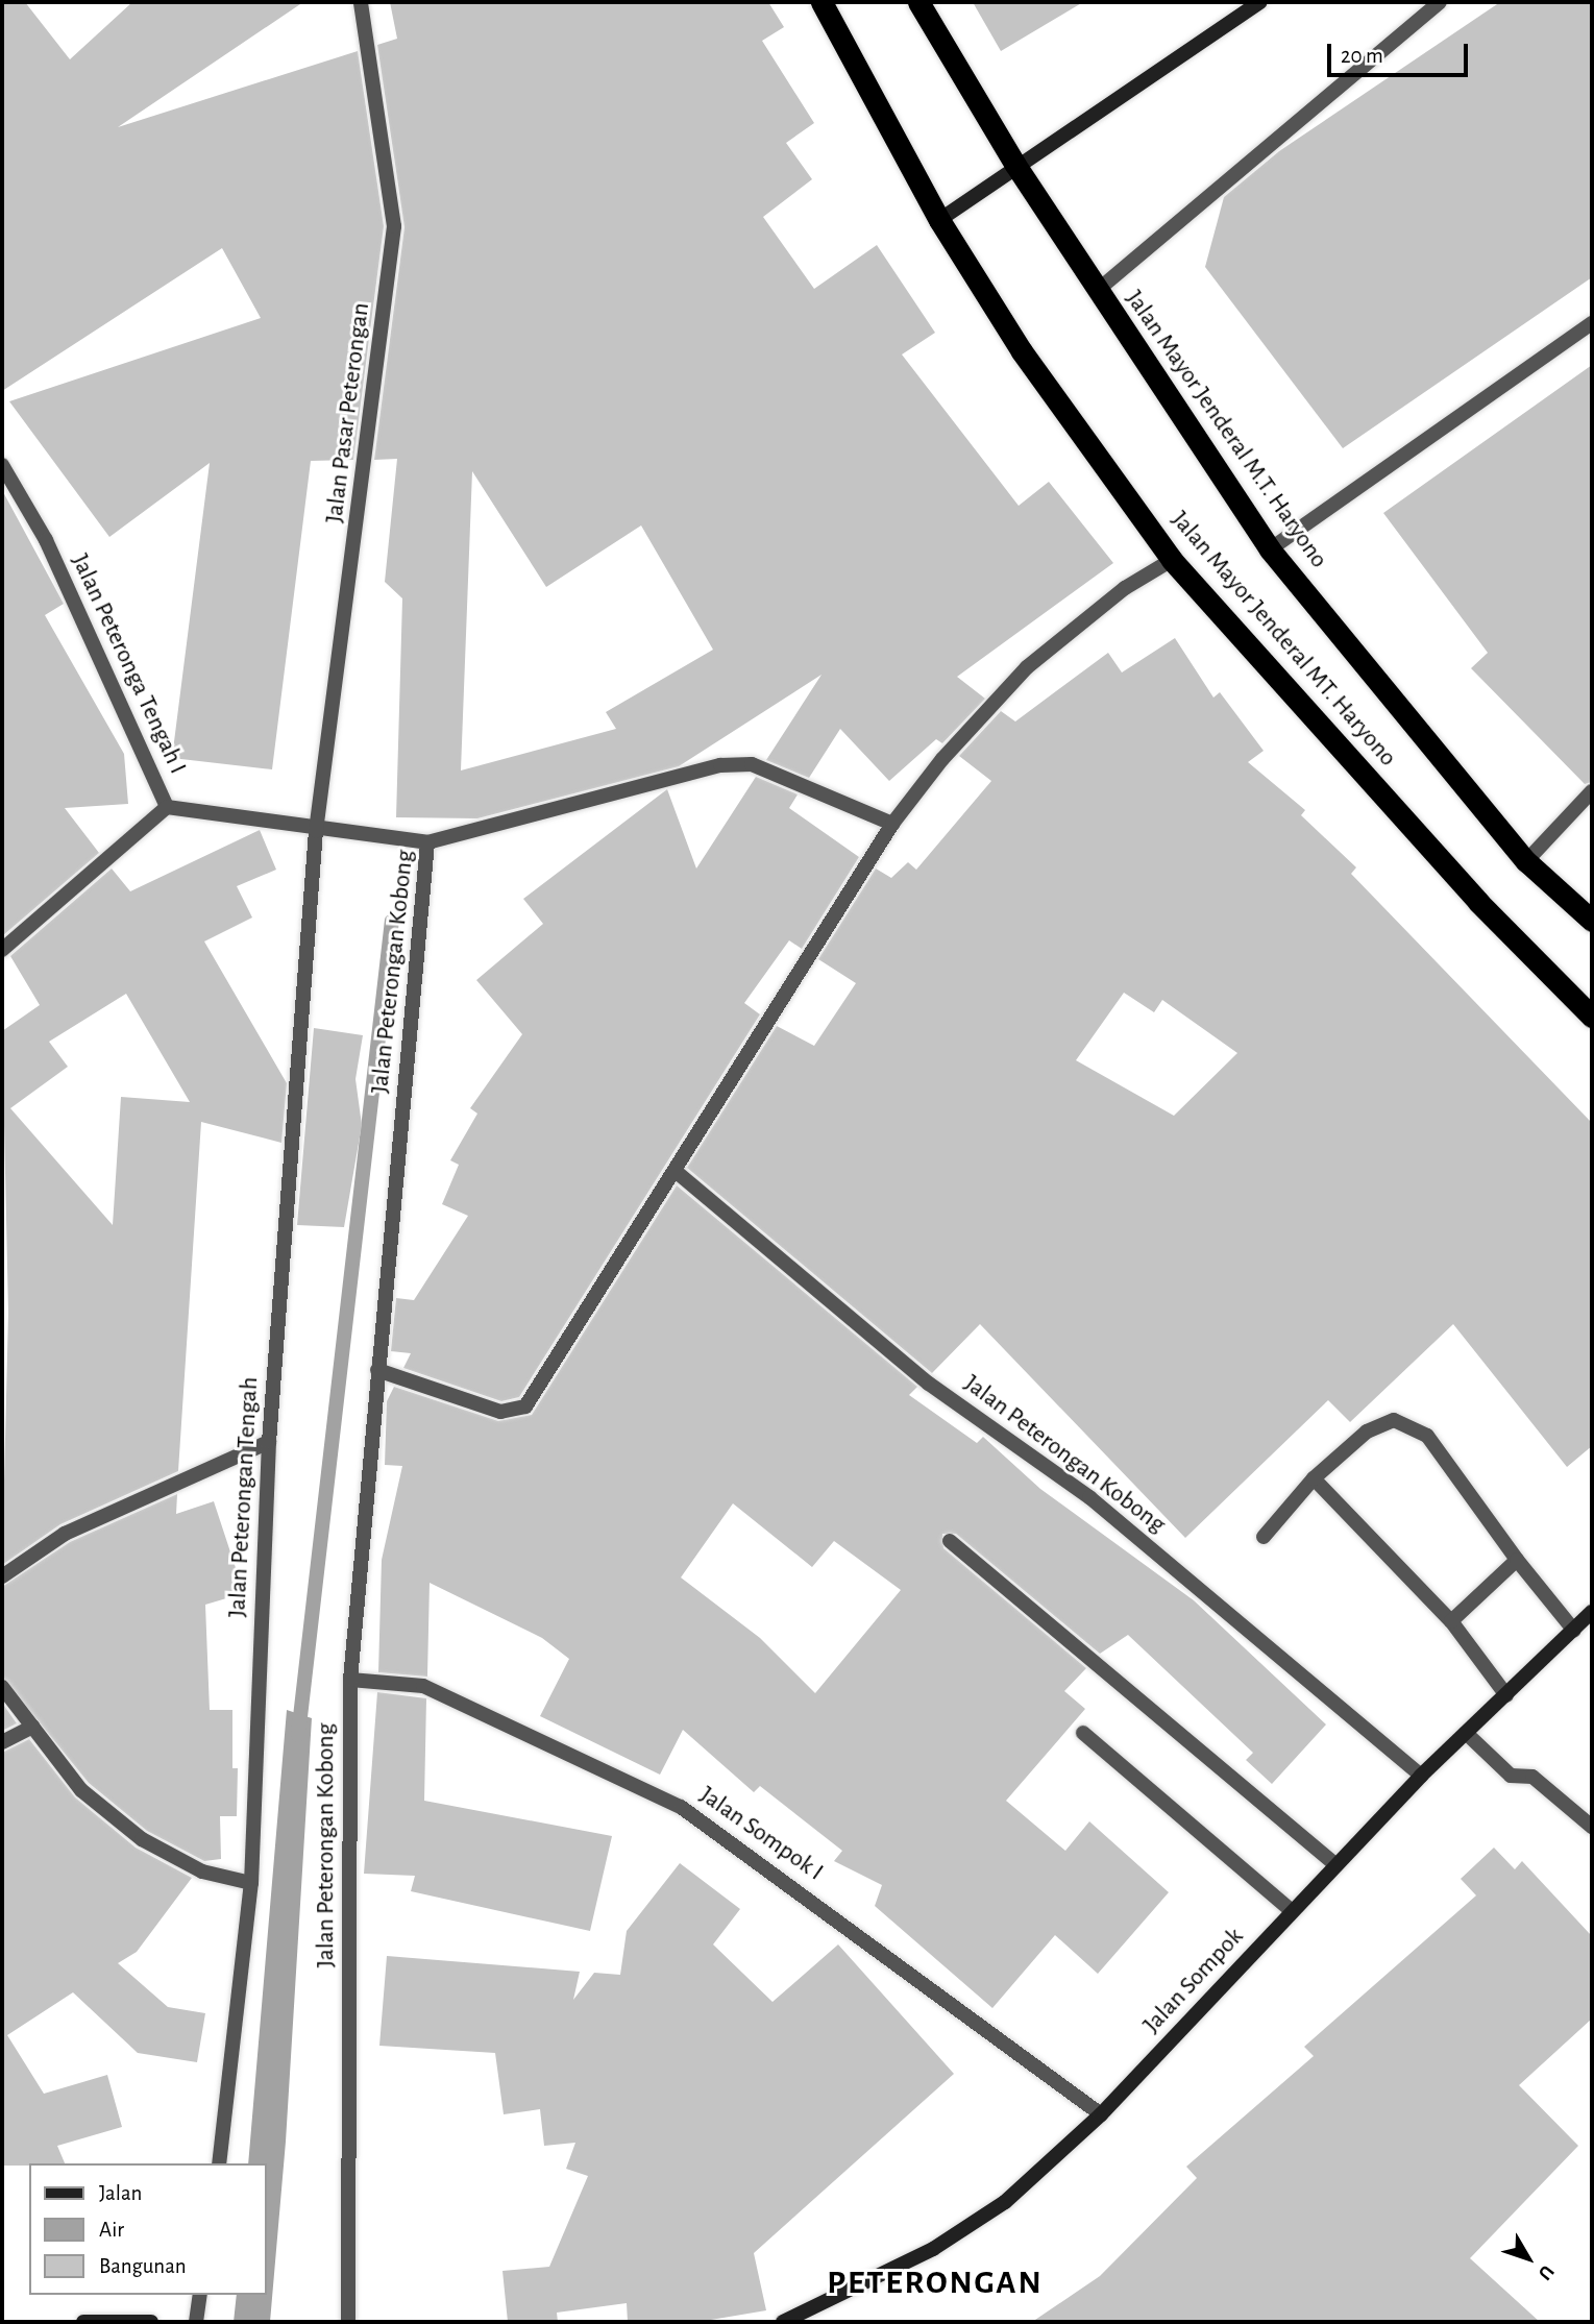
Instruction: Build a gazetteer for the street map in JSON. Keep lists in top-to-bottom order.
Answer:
{
  "streets": {
    "highway": ["Jalan Mayor Jenderal M.T. Haryono", "Jalan Mayor Jenderal MT. Haryono"],
    "street": [
      "Jalan Pasar Peterongan",
      "Jalan Peteronga Tengah I",
      "Jalan Peterongan Kobong",
      "Jalan Peterongan Tengah",
      "Jalan Sompok I",
      "Jalan Sompok"
    ]
  },
  "crossings": [
    ["Jalan Pasar Peterongan", "Jalan Peteronga Tengah I"],
    ["Jalan Pasar Peterongan", "Jalan Peterongan Tengah"],
    ["Jalan Peteronga Tengah I", "Jalan Peterongan Kobong"],
    ["Jalan Peteronga Tengah I", "Jalan Peterongan Tengah"],
    ["Jalan Peterongan Kobong", "Jalan Sompok I"],
    ["Jalan Peterongan Kobong", "Jalan Sompok"],
    ["Jalan Sompok I", "Jalan Sompok"]
  ],
  "districts": ["PETERONGAN"],
  "legend": ["Jalan", "Air", "Bangunan"],
  "scale_bar": "20 m",
  "north": "bottom right"
}
